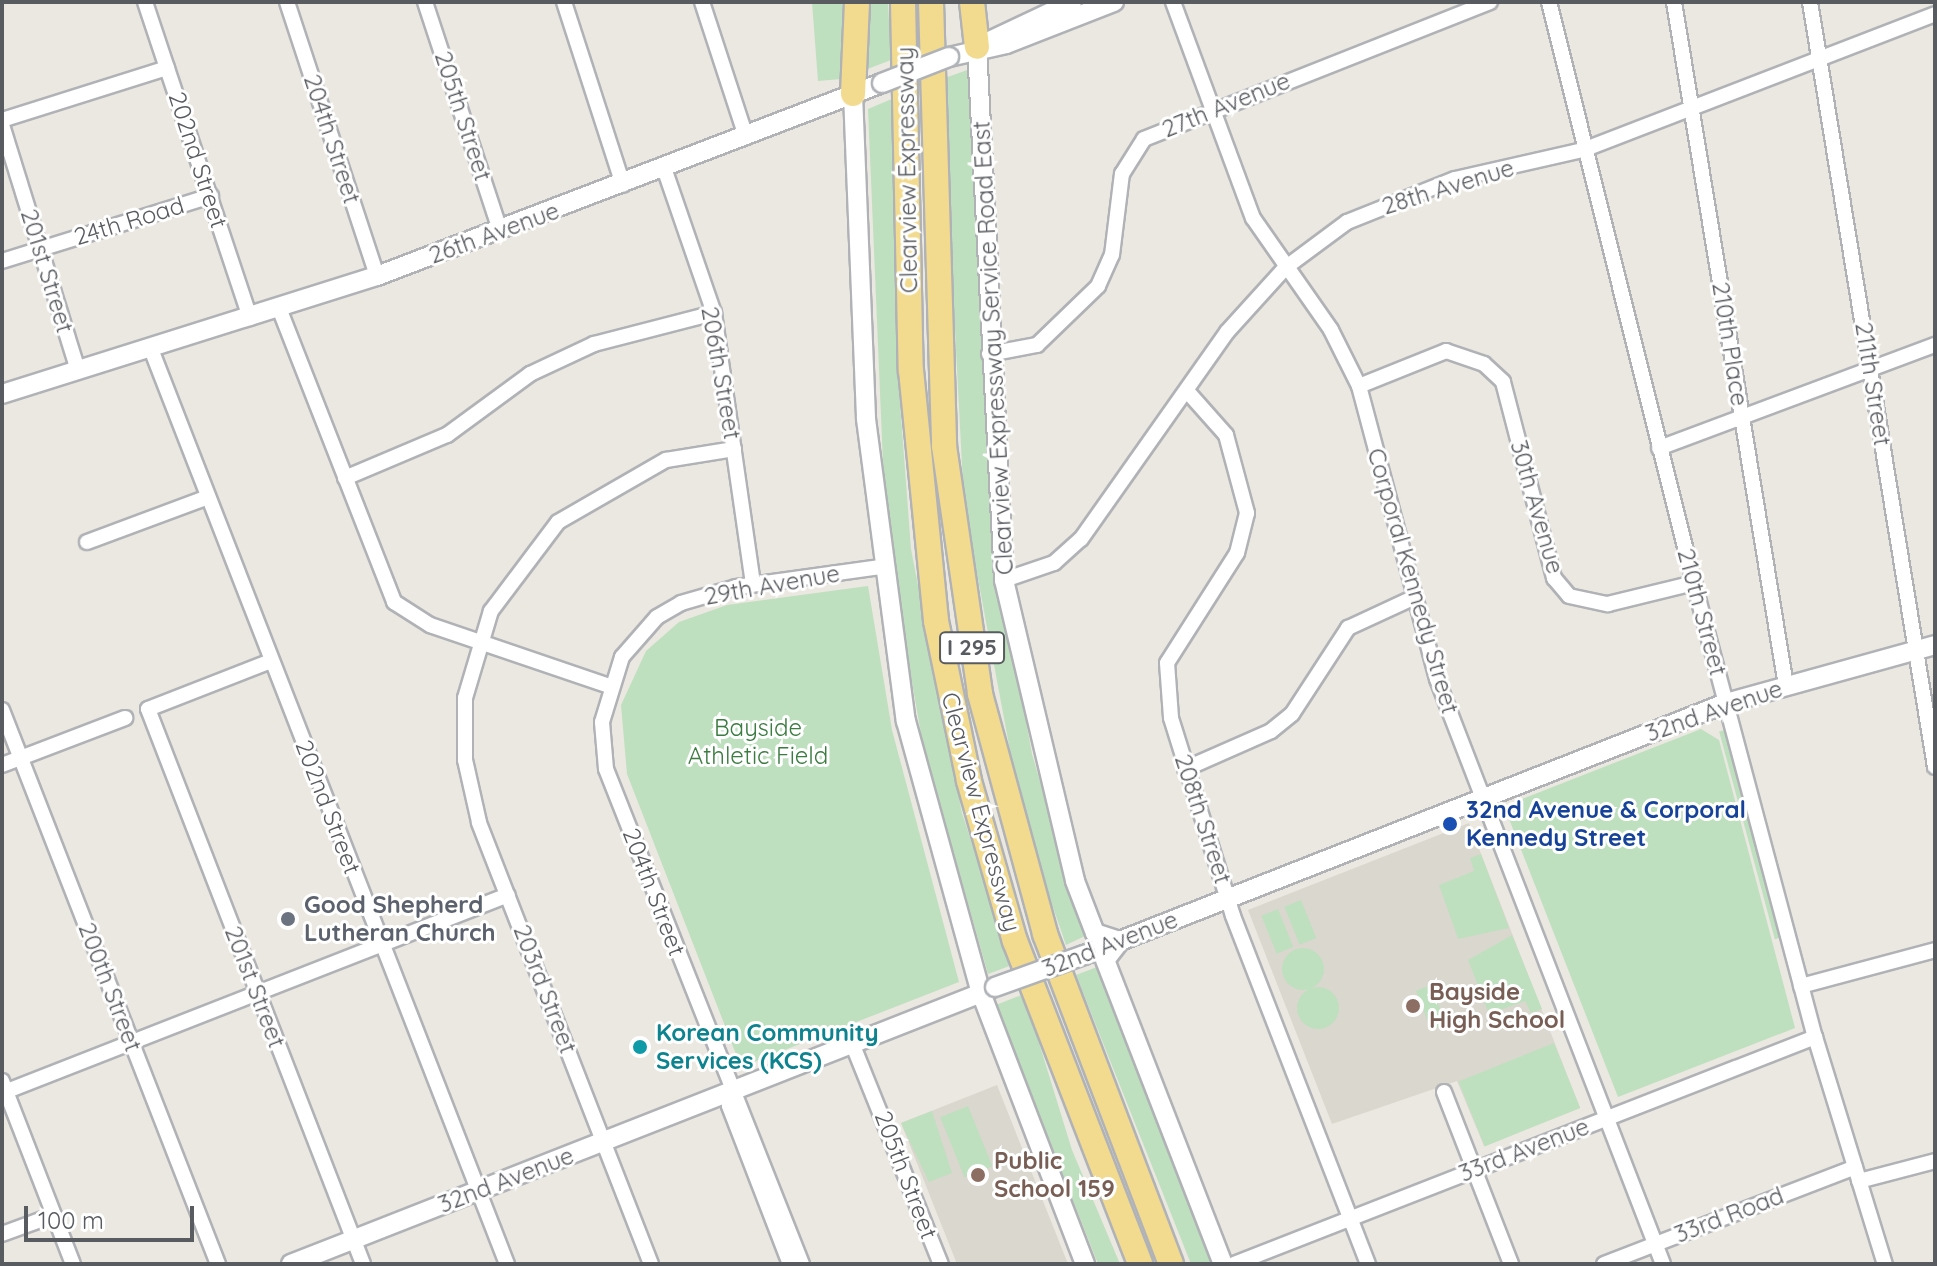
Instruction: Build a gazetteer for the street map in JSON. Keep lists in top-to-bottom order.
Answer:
{
  "streets": {
    "highway": ["Clearview Expressway", "I 295"],
    "street": [
      "27th Avenue",
      "205th Street",
      "204th Street",
      "202nd Street",
      "28th Avenue",
      "24th Road",
      "26th Avenue",
      "201st Street",
      "210th Place",
      "Clearview Expressway Service Road East",
      "206th Street",
      "211th Street",
      "30th Avenue",
      "Corporal Kennedy Street",
      "29th Avenue",
      "210th Street",
      "32nd Avenue",
      "208th Street",
      "200th Street",
      "203rd Street",
      "33rd Avenue",
      "33rd Road"
    ]
  },
  "crossings": [
    ["27th Avenue", "Clearview Expressway Service Road East"],
    ["27th Avenue", "Corporal Kennedy Street"],
    ["205th Street", "26th Avenue"],
    ["205th Street", "32nd Avenue"],
    ["204th Street", "26th Avenue"],
    ["204th Street", "29th Avenue"],
    ["204th Street", "32nd Avenue"],
    ["202nd Street", "24th Road"],
    ["202nd Street", "26th Avenue"],
    ["202nd Street", "201st Street"],
    ["202nd Street", "32nd Avenue"],
    ["Clearview Expressway", "26th Avenue"],
    ["Clearview Expressway", "29th Avenue"],
    ["Clearview Expressway", "32nd Avenue"],
    ["28th Avenue", "210th Place"],
    ["28th Avenue", "Clearview Expressway Service Road East"],
    ["28th Avenue", "211th Street"],
    ["28th Avenue", "Corporal Kennedy Street"],
    ["28th Avenue", "210th Street"],
    ["28th Avenue", "208th Street"],
    ["24th Road", "201st Street"],
    ["26th Avenue", "201st Street"],
    ["26th Avenue", "Clearview Expressway Service Road East"],
    ["26th Avenue", "206th Street"],
    ["201st Street", "32nd Avenue"],
    ["210th Place", "32nd Avenue"],
    ["Clearview Expressway Service Road East", "32nd Avenue"],
    ["206th Street", "29th Avenue"],
    ["211th Street", "32nd Avenue"],
    ["30th Avenue", "Corporal Kennedy Street"],
    ["30th Avenue", "210th Street"],
    ["Corporal Kennedy Street", "32nd Avenue"],
    ["Corporal Kennedy Street", "33rd Avenue"],
    ["Corporal Kennedy Street", "33rd Road"],
    ["210th Street", "32nd Avenue"],
    ["210th Street", "33rd Avenue"],
    ["210th Street", "33rd Road"],
    ["32nd Avenue", "208th Street"],
    ["32nd Avenue", "203rd Street"],
    ["208th Street", "33rd Avenue"]
  ],
  "parks": ["Bayside Athletic Field"],
  "places": [
    "32nd Avenue & Corporal Kennedy Street",
    "Good Shepherd Lutheran Church",
    "Bayside High School",
    "Korean Community Services (KCS)",
    "Public School 159"
  ],
  "scale_bar": "100 m"
}
